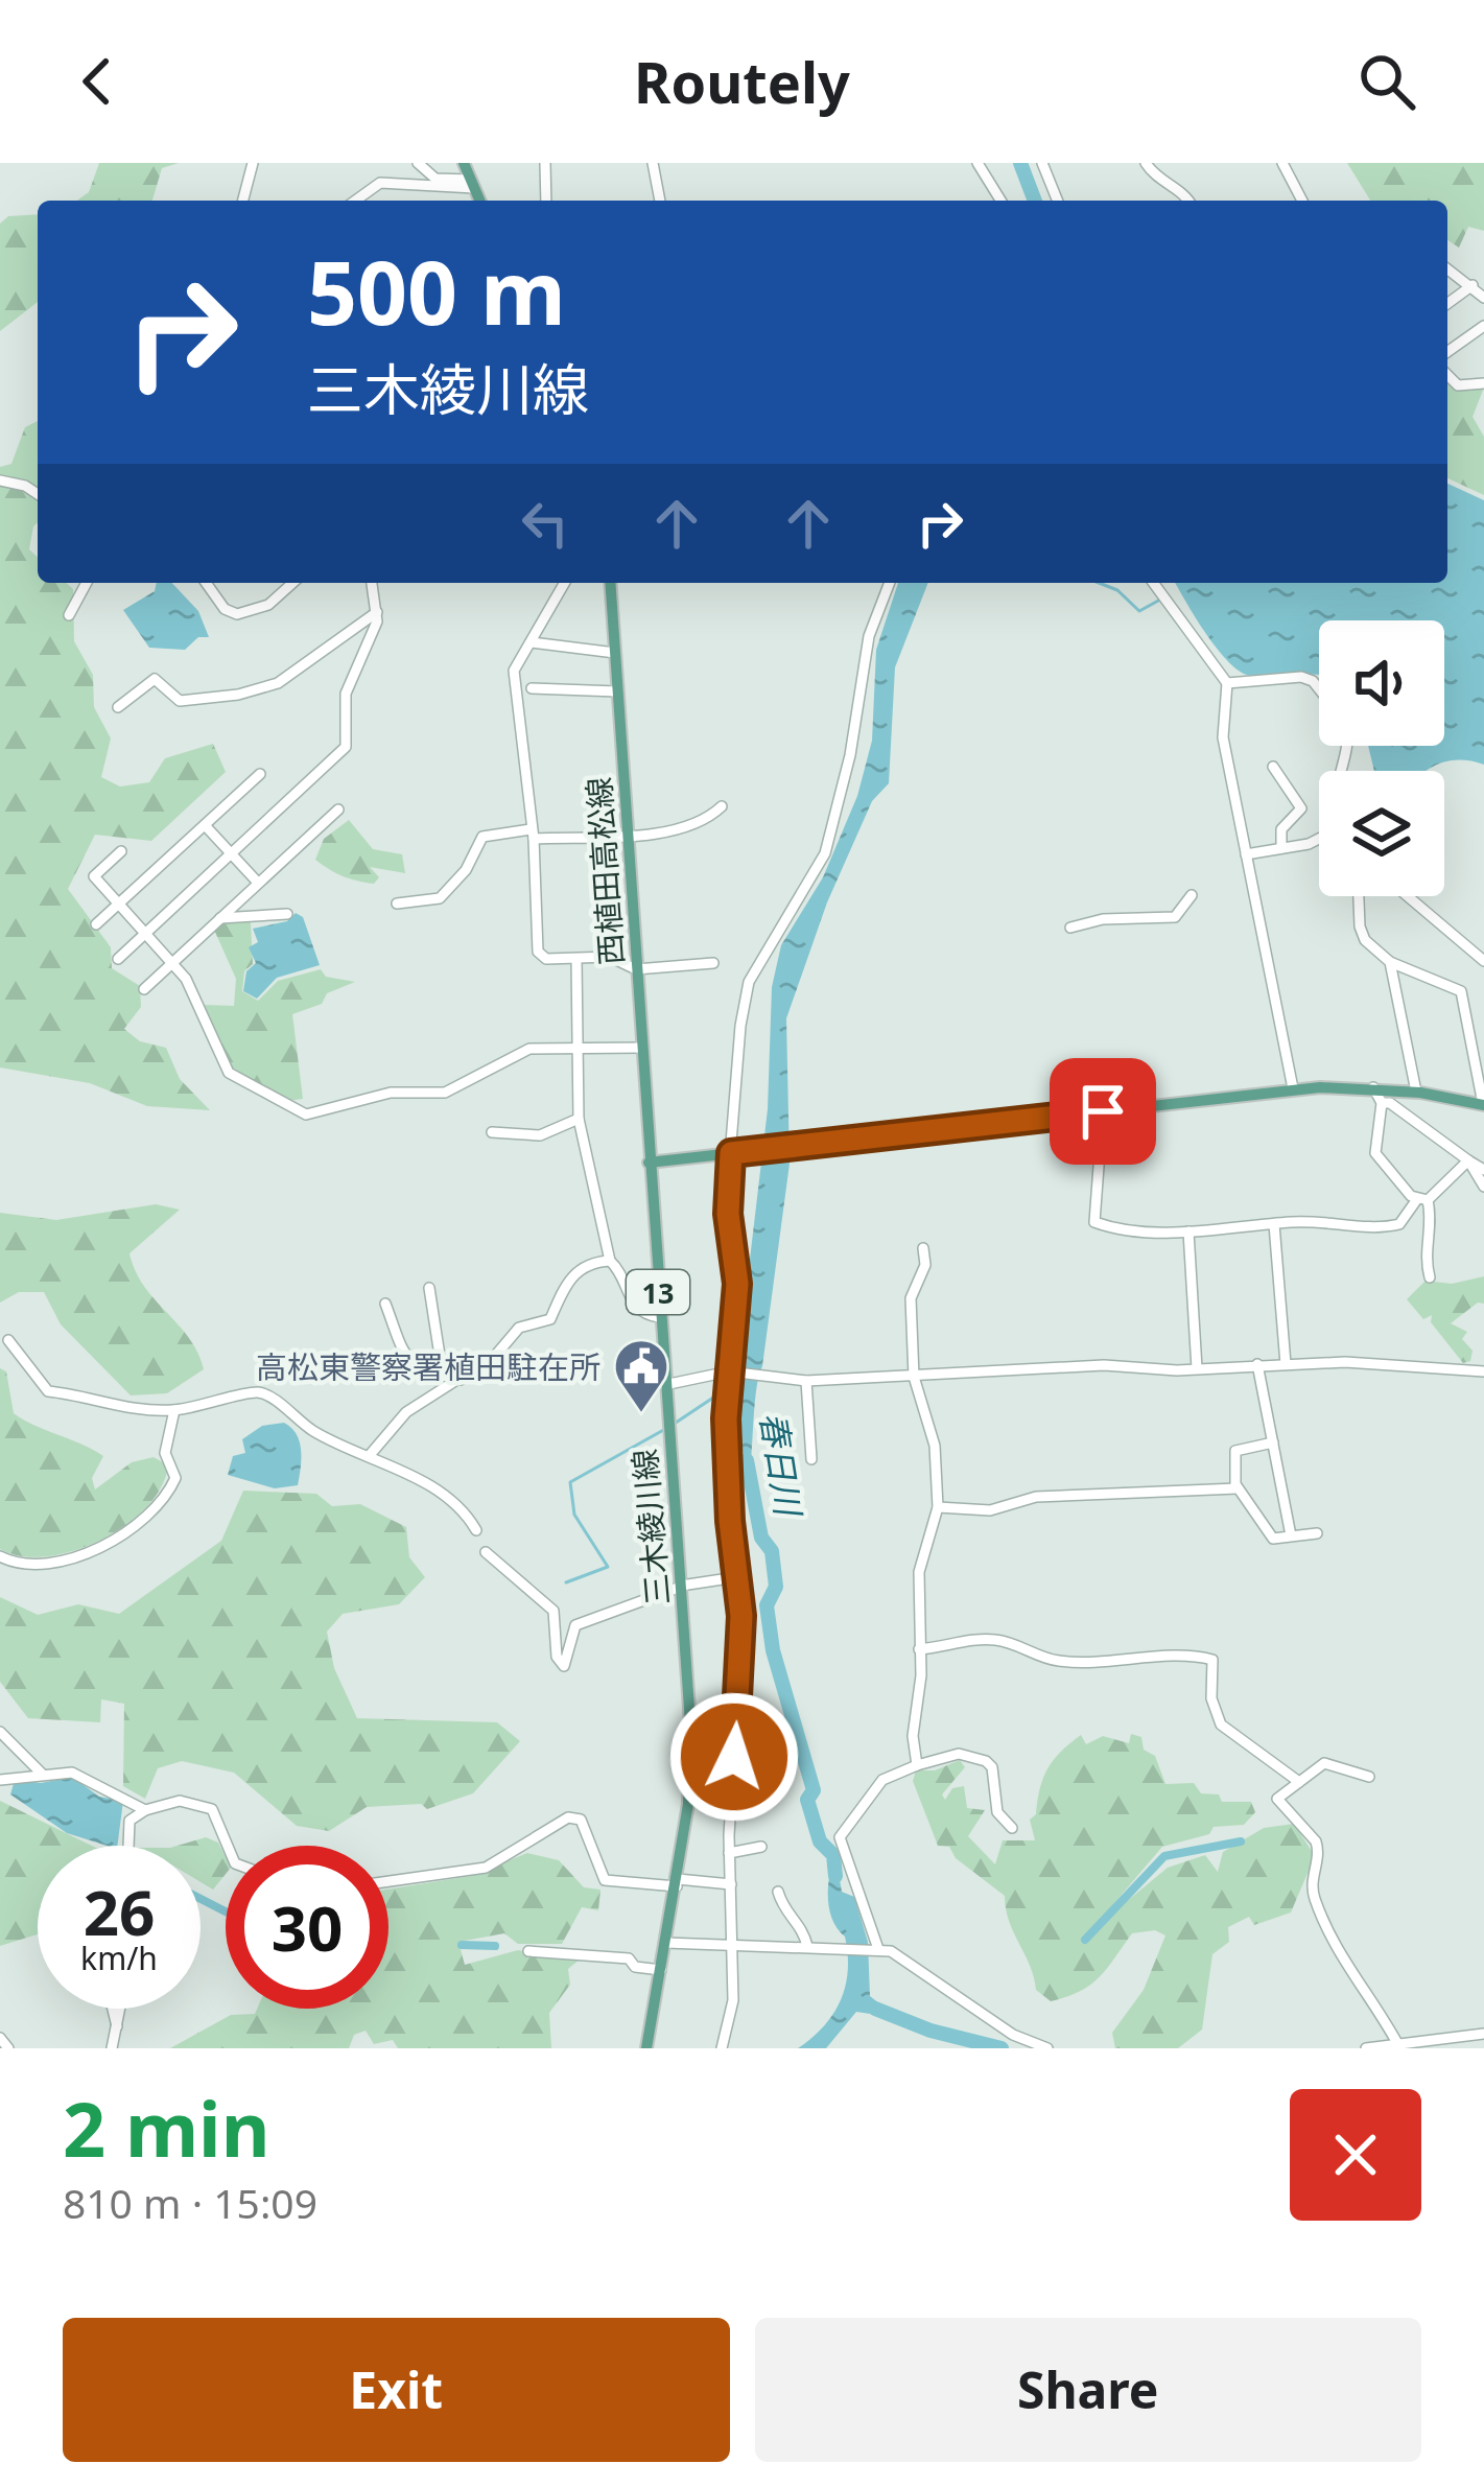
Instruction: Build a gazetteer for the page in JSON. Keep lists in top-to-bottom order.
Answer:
{
  "streets": {
    "main road": ["西植田高松線", "13", "三木綾川線"]
  },
  "crossings": [
    ["西植田高松線", "三木綾川線"]
  ],
  "water": ["春日川"],
  "places": {
    "public building": ["高松東警察署植田駐在所"]
  },
  "page": {
    "header": "Routely",
    "turn": ["500 m", "三木綾川線"],
    "speed": "26 km/h",
    "limit": "30",
    "heading": ["2 min", "810 m · 15:09"],
    "buttons": ["Exit", "Share"]
  }
}
